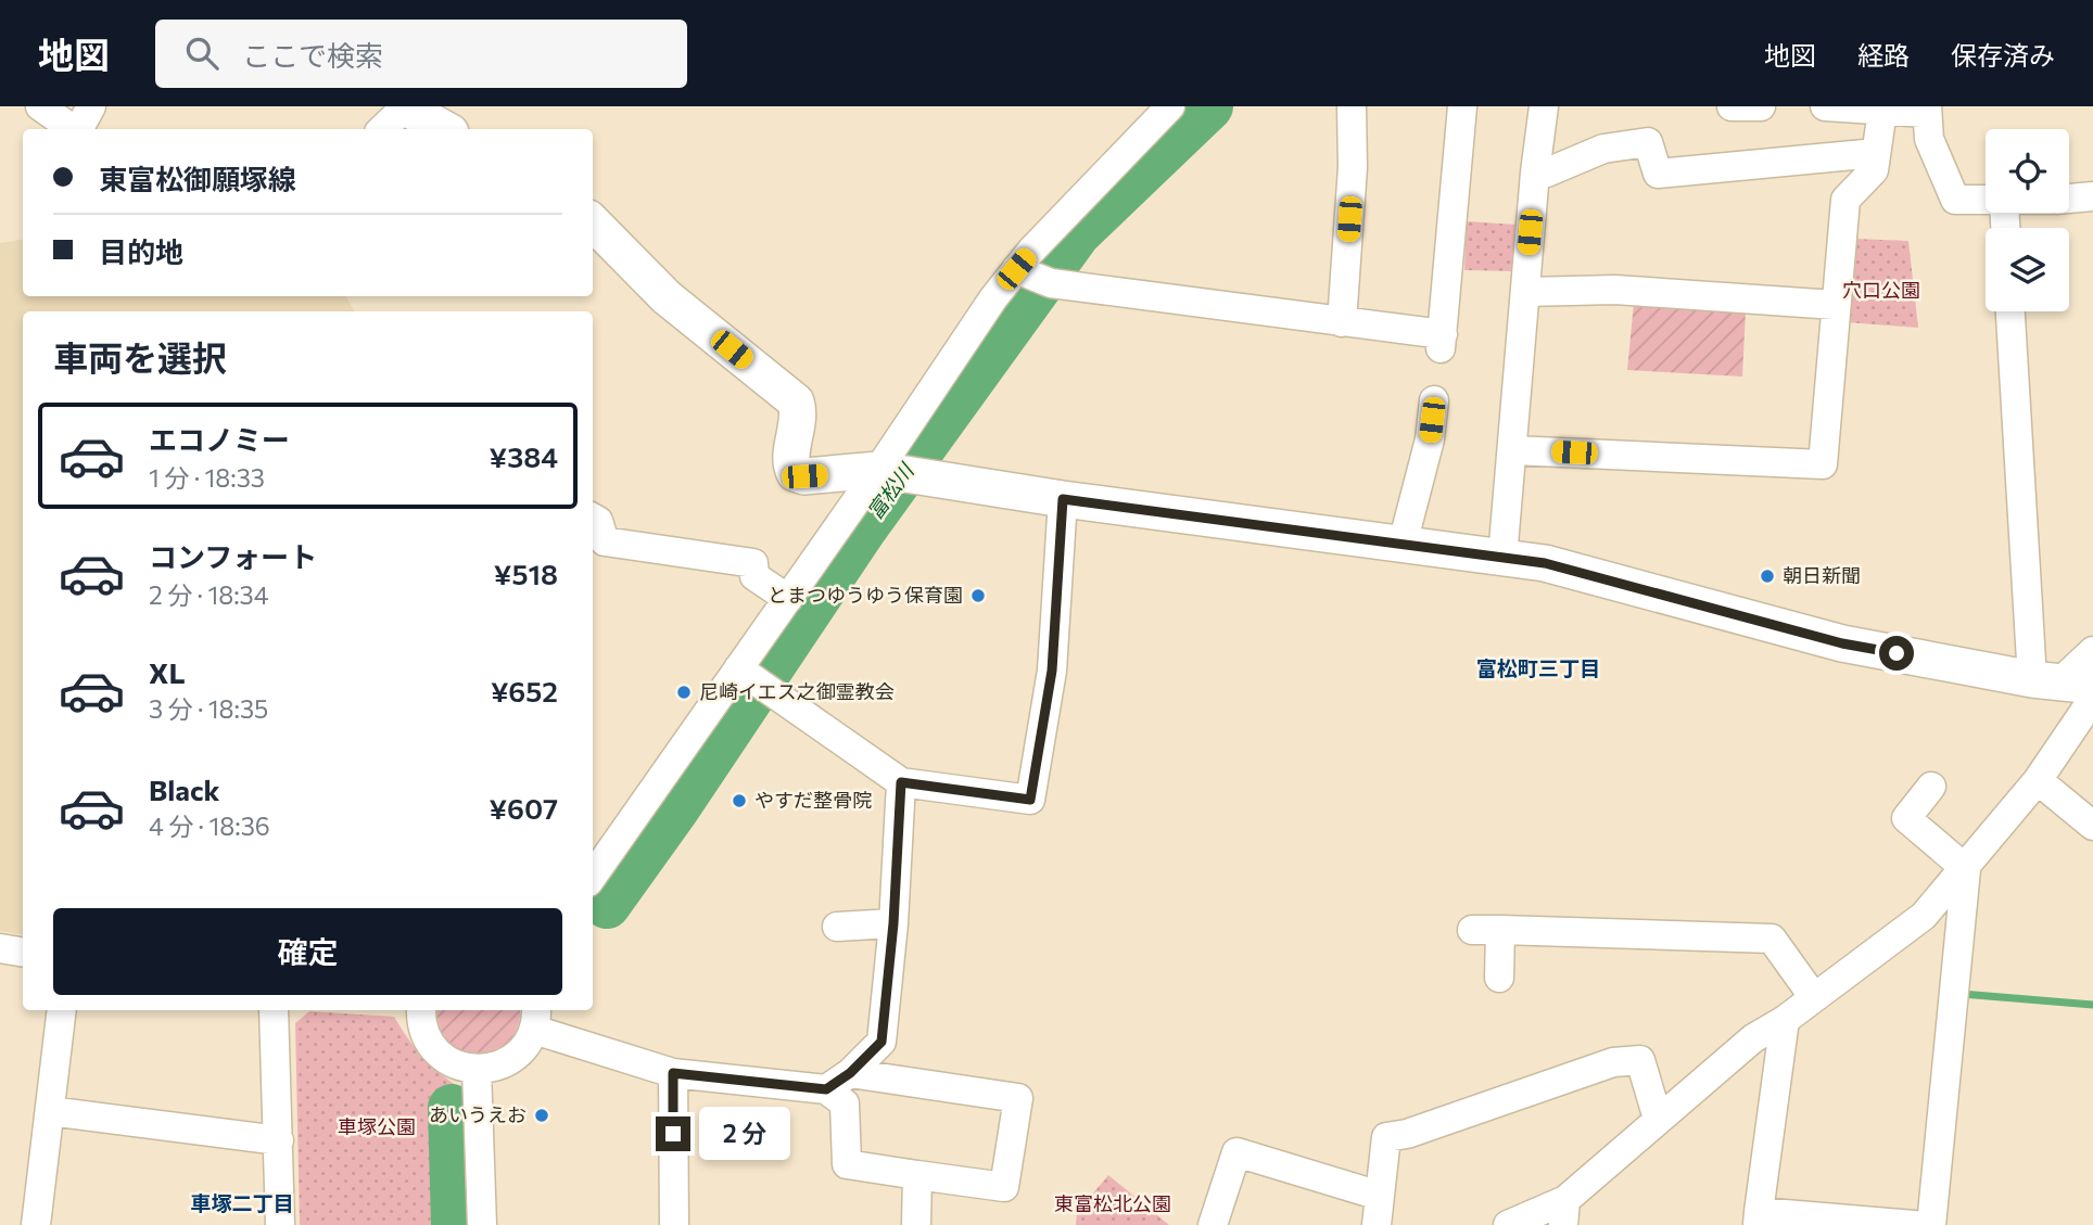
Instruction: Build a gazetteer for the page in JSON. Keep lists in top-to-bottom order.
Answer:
{
  "districts": ["富松町三丁目", "車塚二丁目"],
  "water": ["富松川"],
  "parks": ["穴口公園", "車塚公園", "東富松北公園"],
  "places": [
    "朝日新聞",
    "とまつゆうゆう保育園",
    "尼崎イエス之御霊教会",
    "やすだ整骨院",
    "あいうえお"
  ],
  "page": {
    "header": "地図",
    "search": "ここで検索",
    "nav": ["地図", "経路", "保存済み"],
    "banner": ["東富松御願塚線", "目的地"],
    "heading": "車両を選択",
    "list": [
      {
        "name": "エコノミー",
        "note": "1 分 · 18:33",
        "value": "¥384"
      },
      {
        "name": "コンフォート",
        "note": "2 分 · 18:34",
        "value": "¥518"
      },
      {
        "name": "XL",
        "note": "3 分 · 18:35",
        "value": "¥652"
      },
      {
        "name": "Black",
        "note": "4 分 · 18:36",
        "value": "¥607"
      }
    ],
    "buttons": "確定",
    "bubble": "2 分"
  }
}
